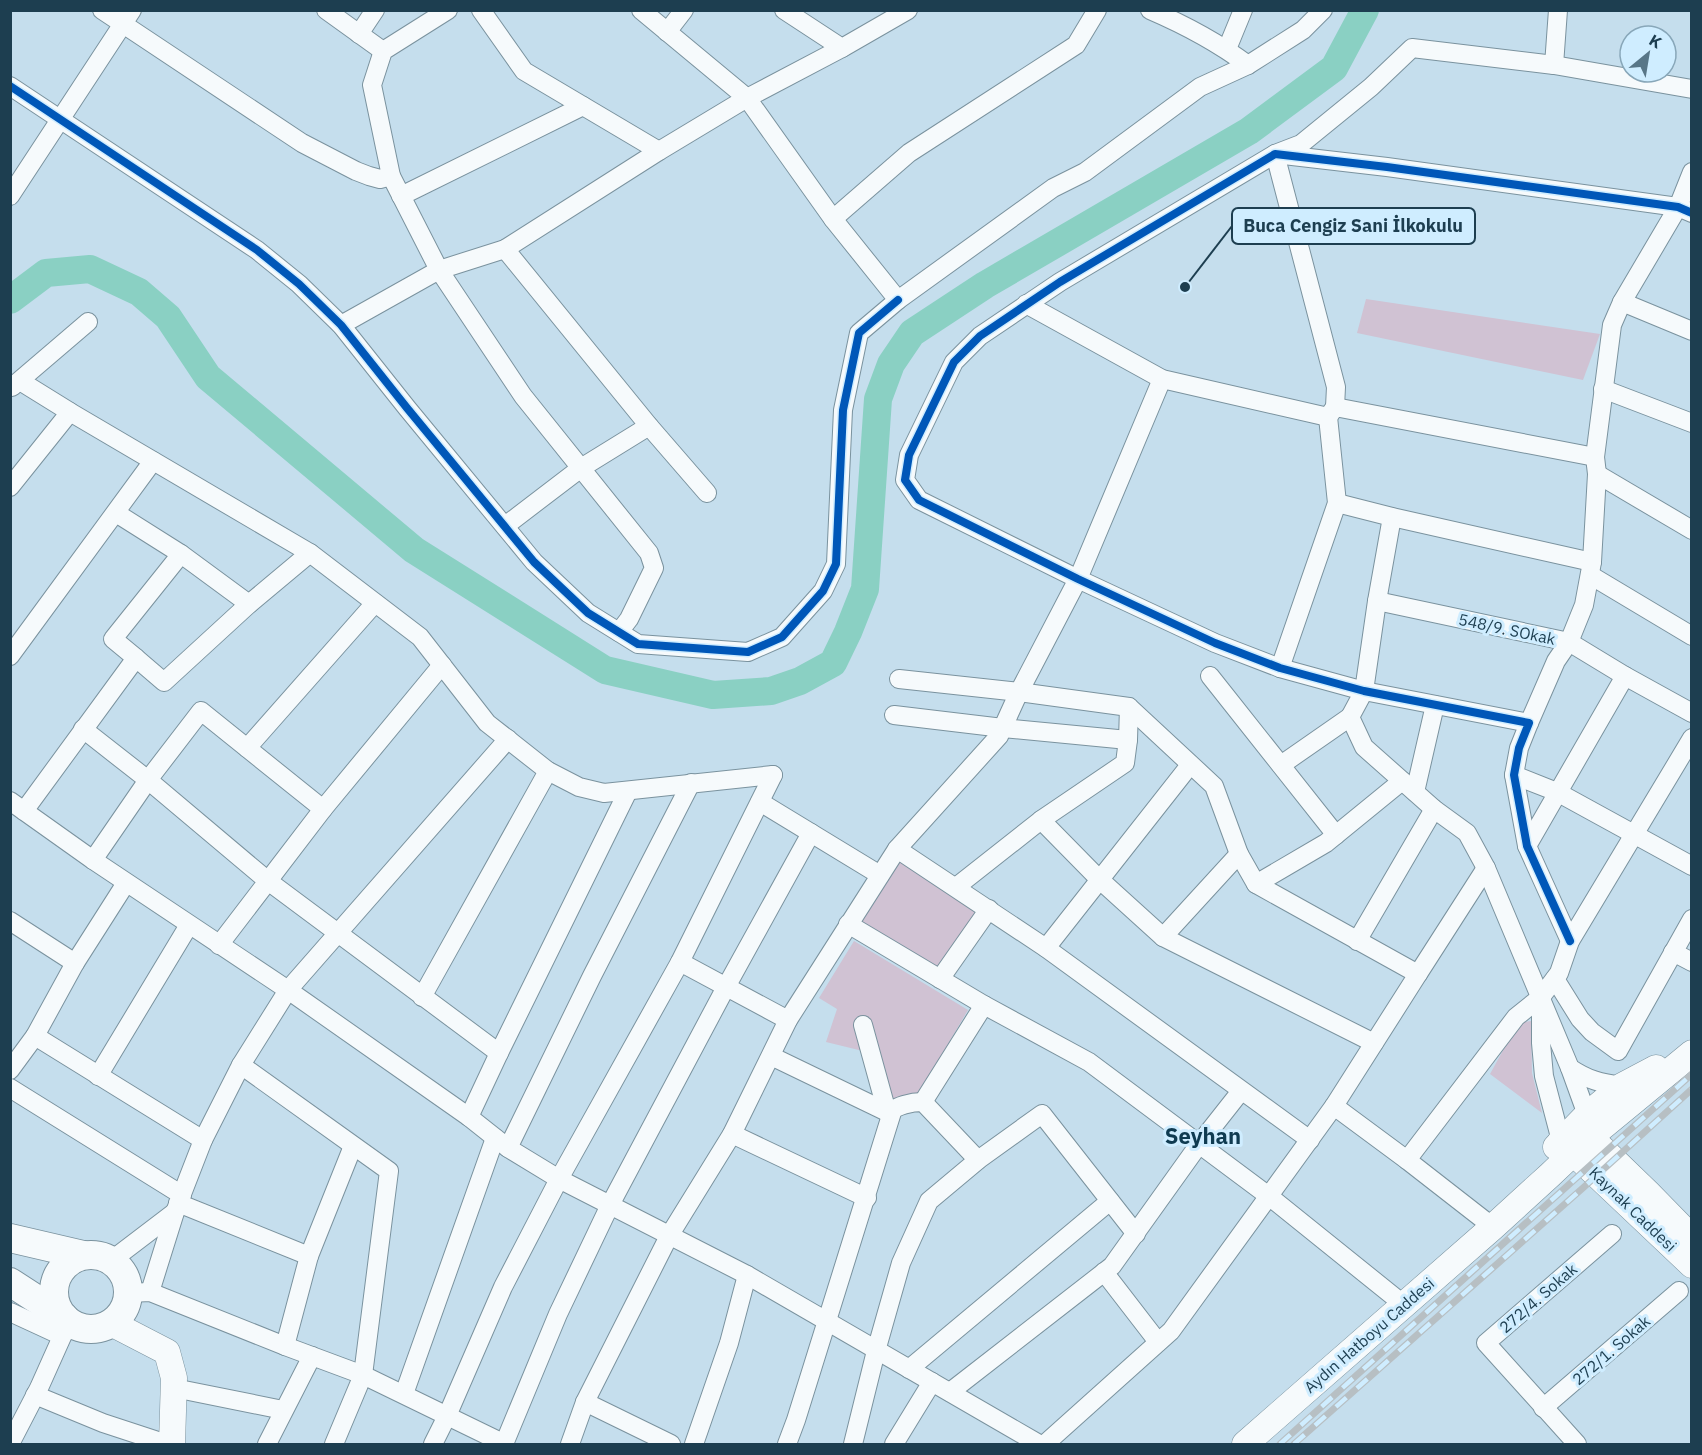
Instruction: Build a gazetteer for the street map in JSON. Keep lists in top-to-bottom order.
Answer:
{
  "streets": {
    "main road": ["Kaynak Caddesi", "Aydın Hatboyu Caddesi"],
    "street": ["548/9. SOkak", "272/4. Sokak", "272/1. Sokak"]
  },
  "crossings": [
    ["Kaynak Caddesi", "Aydın Hatboyu Caddesi"],
    ["272/4. Sokak", "272/1. Sokak"]
  ],
  "districts": ["Seyhan"],
  "places": ["Buca Cengiz Sani İlkokulu"],
  "north": "top right"
}
